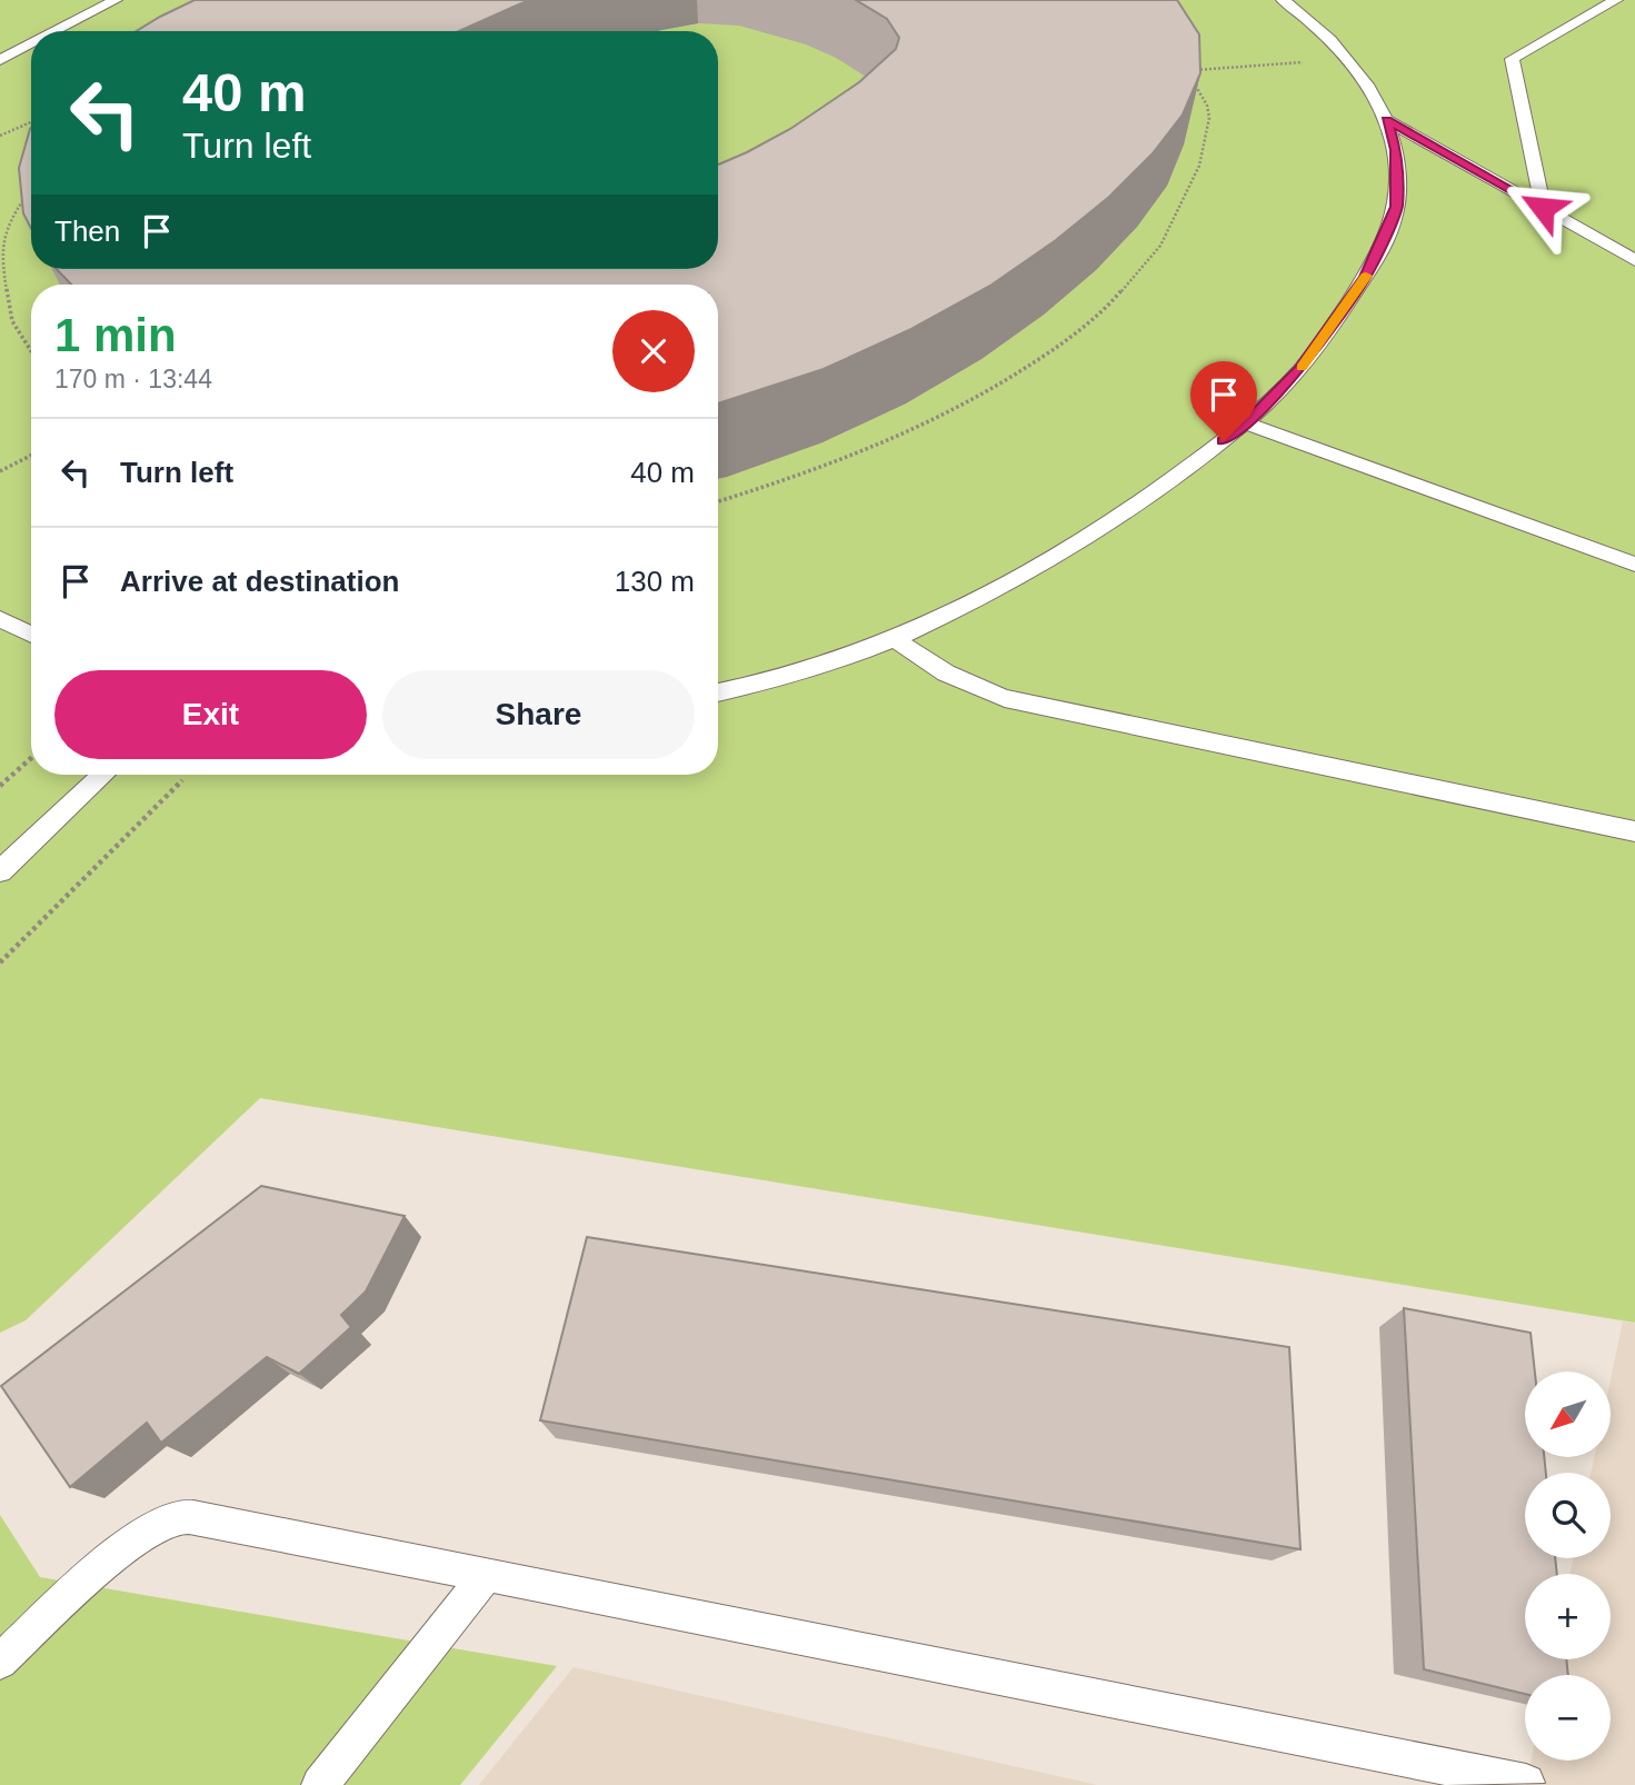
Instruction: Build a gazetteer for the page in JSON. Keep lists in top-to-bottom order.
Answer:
{
  "north": "bottom left",
  "page": {
    "turn": ["40 m", "Turn left"],
    "then": "Then",
    "heading": ["1 min", "170 m · 13:44"],
    "list": [
      {
        "name": "Turn left",
        "value": "40 m"
      },
      {
        "name": "Arrive at destination",
        "value": "130 m"
      }
    ],
    "buttons": ["Exit", "Share"],
    "map_buttons": ["+", "−"]
  }
}
